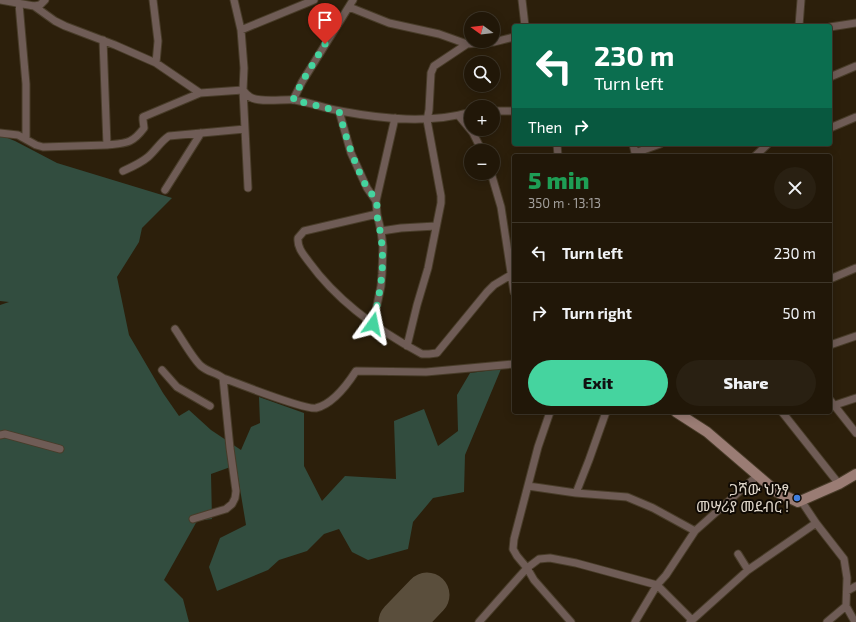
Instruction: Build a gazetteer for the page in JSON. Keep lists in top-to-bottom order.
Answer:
{
  "places": ["ጋሻው ህንፃ መሣሪያ መደብር !"],
  "north": "left",
  "page": {
    "map_buttons": ["+", "−"],
    "turn": ["230 m", "Turn left"],
    "then": "Then",
    "heading": ["5 min", "350 m · 13:13"],
    "list": [
      {
        "name": "Turn left",
        "value": "230 m"
      },
      {
        "name": "Turn right",
        "value": "50 m"
      }
    ],
    "buttons": ["Exit", "Share"]
  }
}
